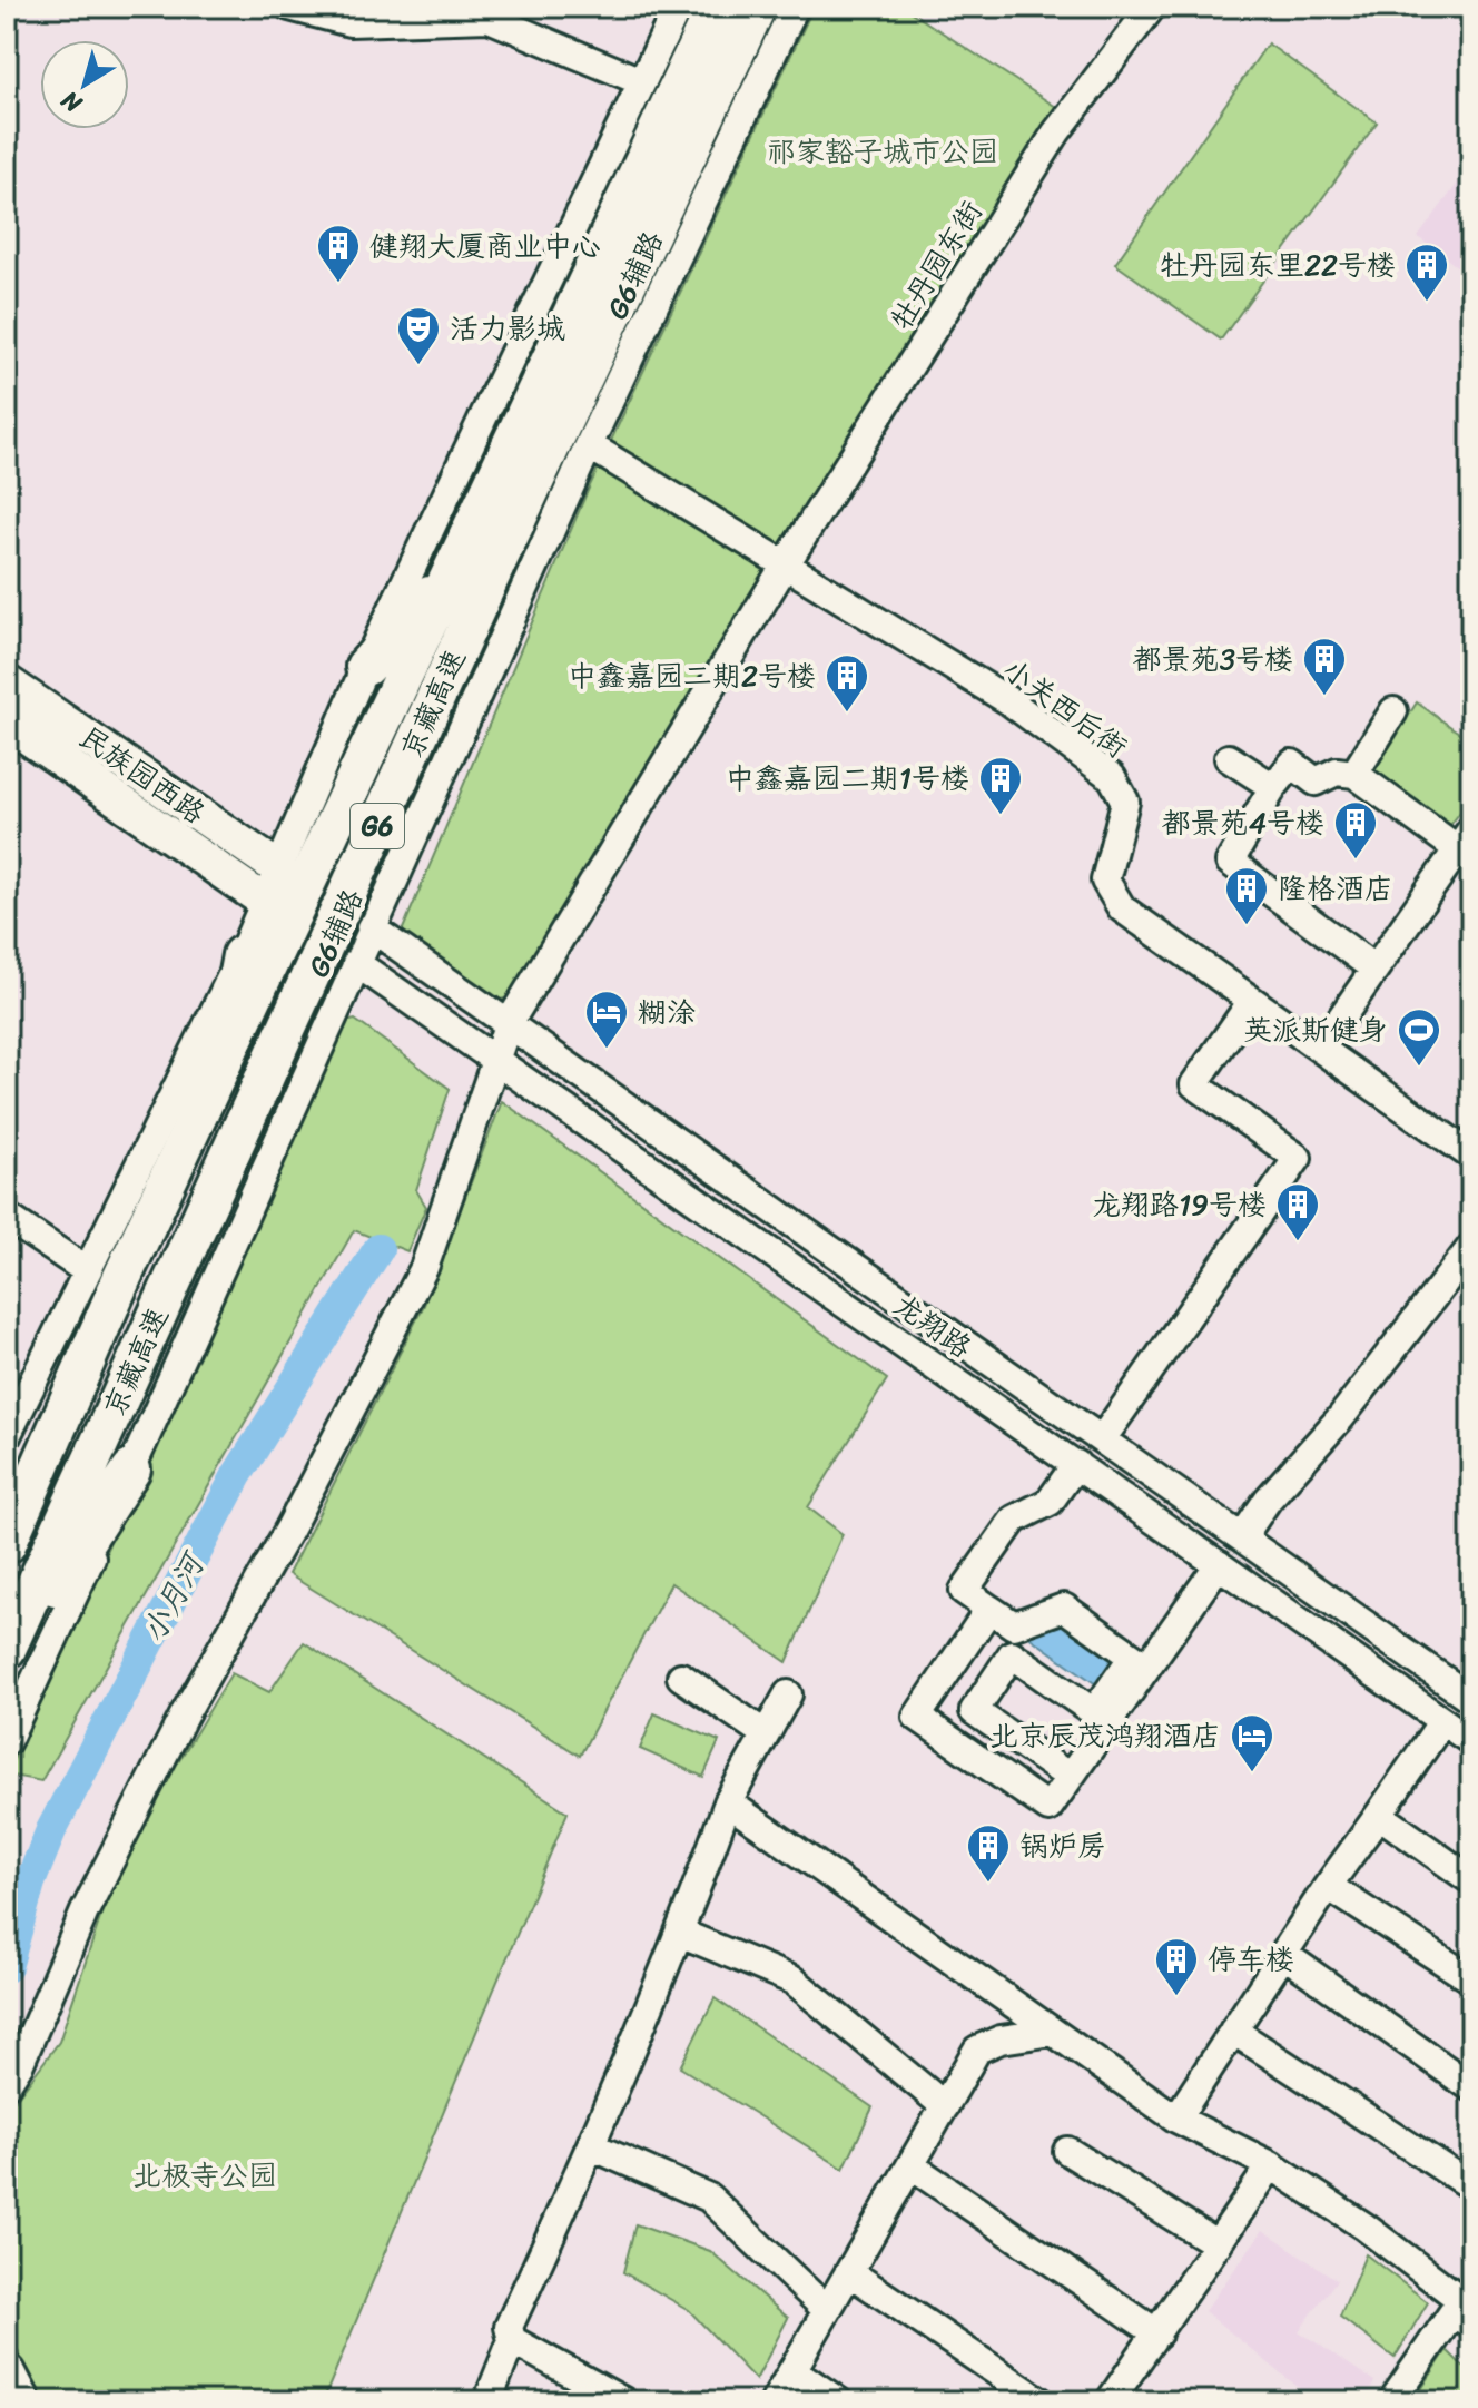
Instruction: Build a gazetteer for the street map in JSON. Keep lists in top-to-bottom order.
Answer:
{
  "streets": {
    "highway": ["京藏高速", "G6"],
    "main road": ["民族园西路"],
    "street": [
      "牡丹园东街",
      "G6辅路",
      "小关西后街",
      "龙翔路"
    ]
  },
  "crossings": [
    ["牡丹园东街", "小关西后街"],
    ["牡丹园东街", "龙翔路"],
    ["G6辅路", "小关西后街"],
    ["G6辅路", "龙翔路"]
  ],
  "water": ["小月河"],
  "parks": ["祁家豁子城市公园", "北极寺公园"],
  "places": {
    "building": [
      "健翔大厦商业中心",
      "牡丹园东里22号楼",
      "都景苑3号楼",
      "中鑫嘉园二期2号楼",
      "中鑫嘉园二期1号楼",
      "都景苑4号楼",
      "隆格酒店",
      "龙翔路19号楼",
      "锅炉房",
      "停车楼"
    ],
    "theatre": ["活力影城"],
    "hotel": ["糊涂", "北京辰茂鸿翔酒店"],
    "sports": ["英派斯健身"]
  },
  "north": "bottom left"
}
